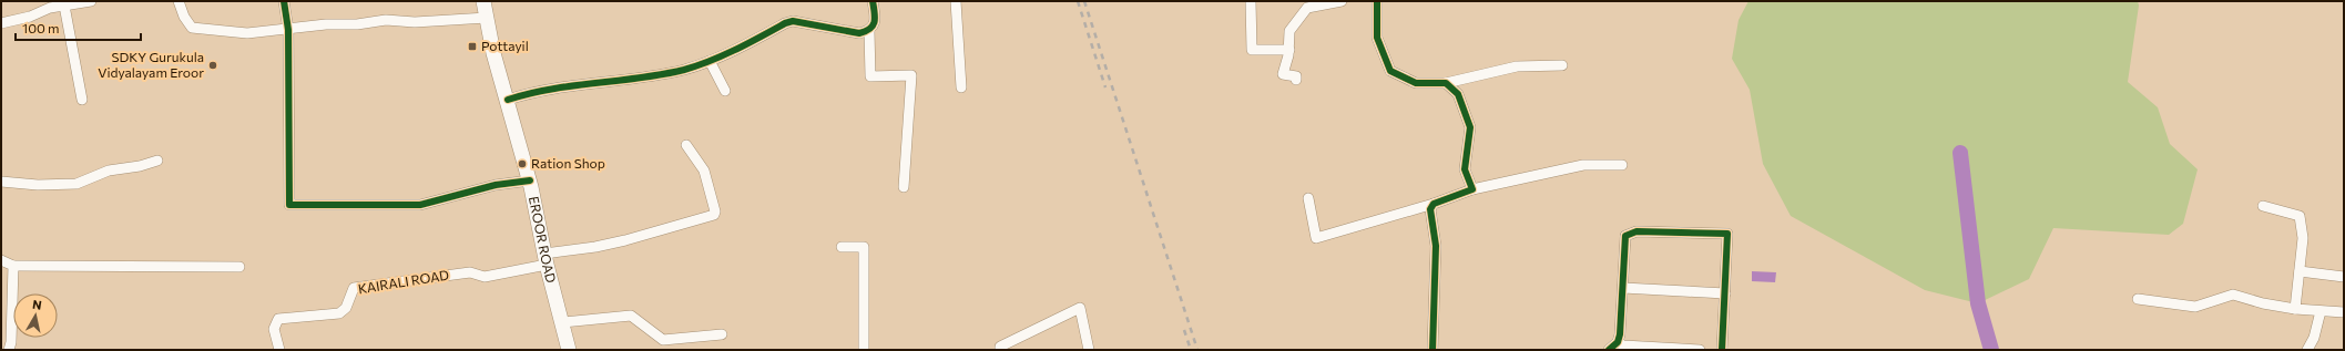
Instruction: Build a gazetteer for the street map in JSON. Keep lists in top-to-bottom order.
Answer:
{
  "streets": {
    "main road": ["EROOR ROAD"],
    "street": ["KAIRALI ROAD"]
  },
  "crossings": [
    ["EROOR ROAD", "KAIRALI ROAD"]
  ],
  "places": {
    "transit": ["Pottayil"],
    "other": ["SDKY Gurukula Vidyalayam Eroor", "Ration Shop"]
  },
  "scale_bar": "100 m",
  "north": "top"
}
